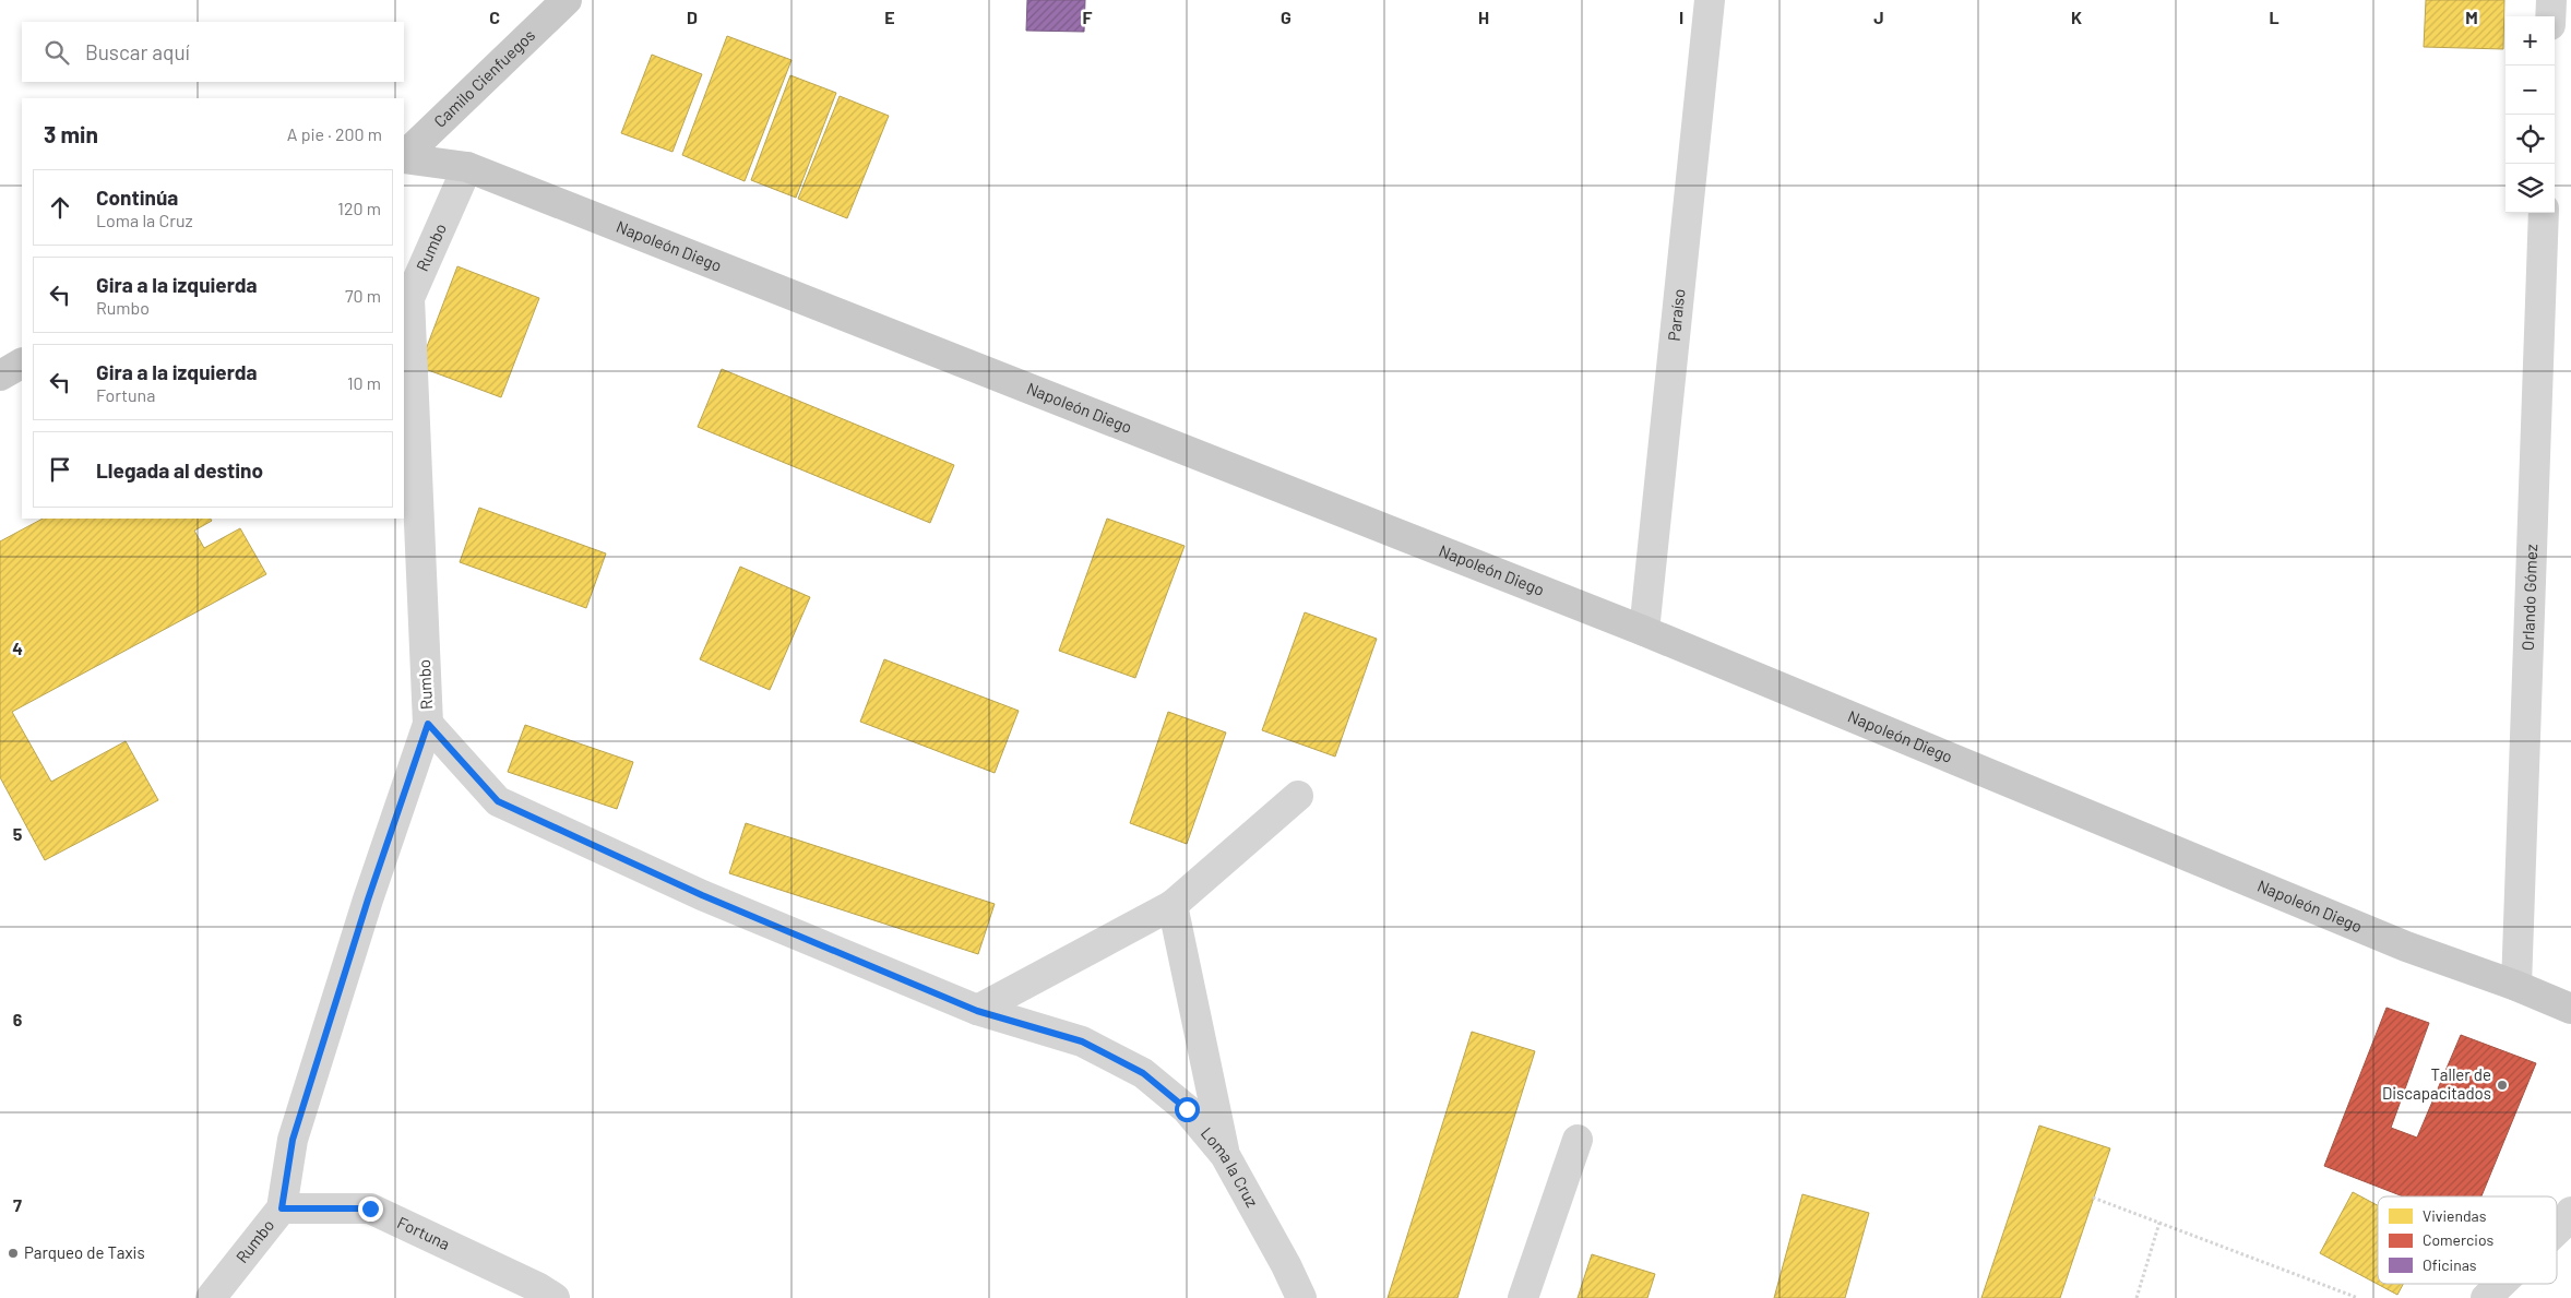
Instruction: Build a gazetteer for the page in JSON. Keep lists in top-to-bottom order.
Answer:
{
  "streets": {
    "main road": ["Camilo Cienfuegos", "Napoleón Diego"],
    "street": [
      "Rumbo",
      "Paraíso",
      "Orlando Gómez",
      "Loma la Cruz",
      "Fortuna"
    ]
  },
  "crossings": [
    ["Napoleón Diego", "Rumbo"],
    ["Napoleón Diego", "Paraíso"],
    ["Napoleón Diego", "Orlando Gómez"],
    ["Rumbo", "Loma la Cruz"],
    ["Rumbo", "Fortuna"]
  ],
  "places": ["Taller de Discapacitados", "Parqueo de Taxis"],
  "legend": ["Viviendas", "Comercios", "Oficinas"],
  "page": {
    "map_buttons": ["+", "−"],
    "search": "Buscar aquí",
    "heading": ["3 min", "A pie · 200 m"],
    "list": [
      ["Continúa", "Loma la Cruz", "120 m"],
      ["Gira a la izquierda", "Rumbo", "70 m"],
      ["Gira a la izquierda", "Fortuna", "10 m"],
      "Llegada al destino"
    ]
  },
  "grid": {
    "columns": [
      "C",
      "D",
      "E",
      "F",
      "G",
      "H",
      "I",
      "J",
      "K",
      "L",
      "M"
    ],
    "rows": [
      "4",
      "5",
      "6",
      "7"
    ]
  }
}
